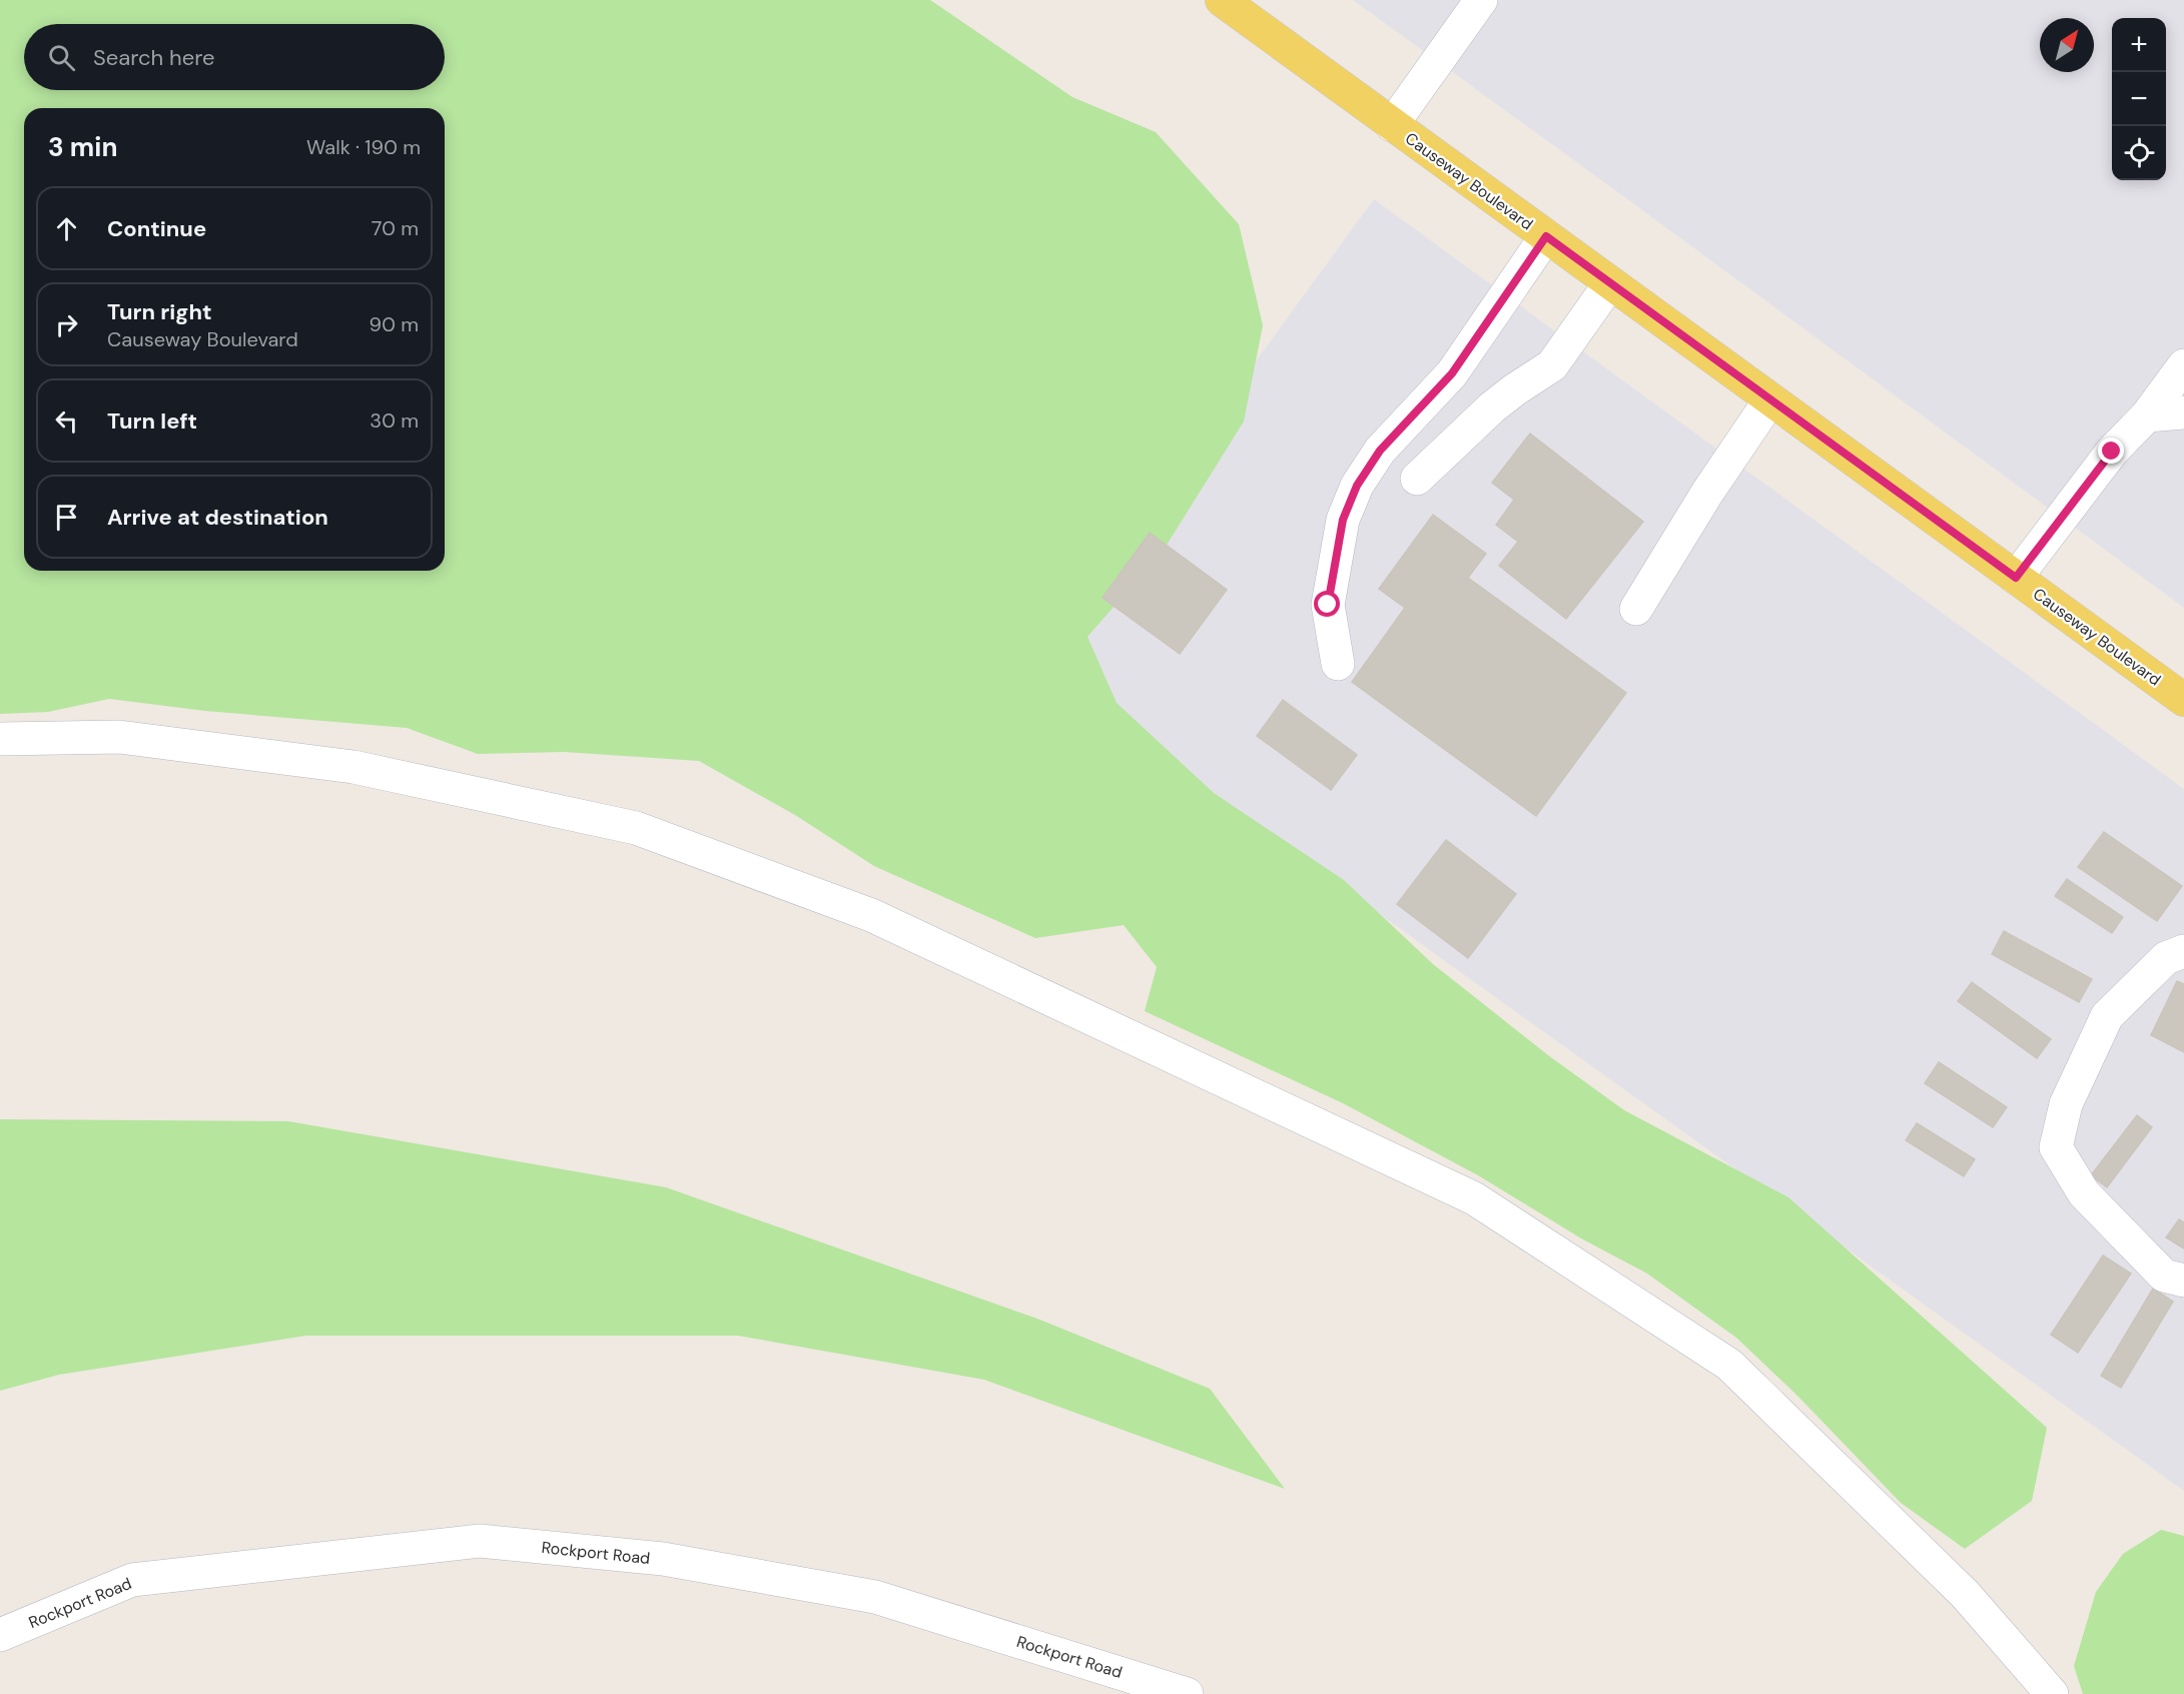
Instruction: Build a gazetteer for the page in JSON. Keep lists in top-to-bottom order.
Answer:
{
  "streets": {
    "main road": ["Causeway Boulevard"],
    "street": ["Rockport Road"]
  },
  "north": "top right",
  "page": {
    "map_buttons": ["+", "−"],
    "search": "Search here",
    "heading": ["3 min", "Walk · 190 m"],
    "list": [
      ["Continue", "70 m"],
      ["Turn right", "Causeway Boulevard", "90 m"],
      ["Turn left", "30 m"],
      "Arrive at destination"
    ]
  }
}
